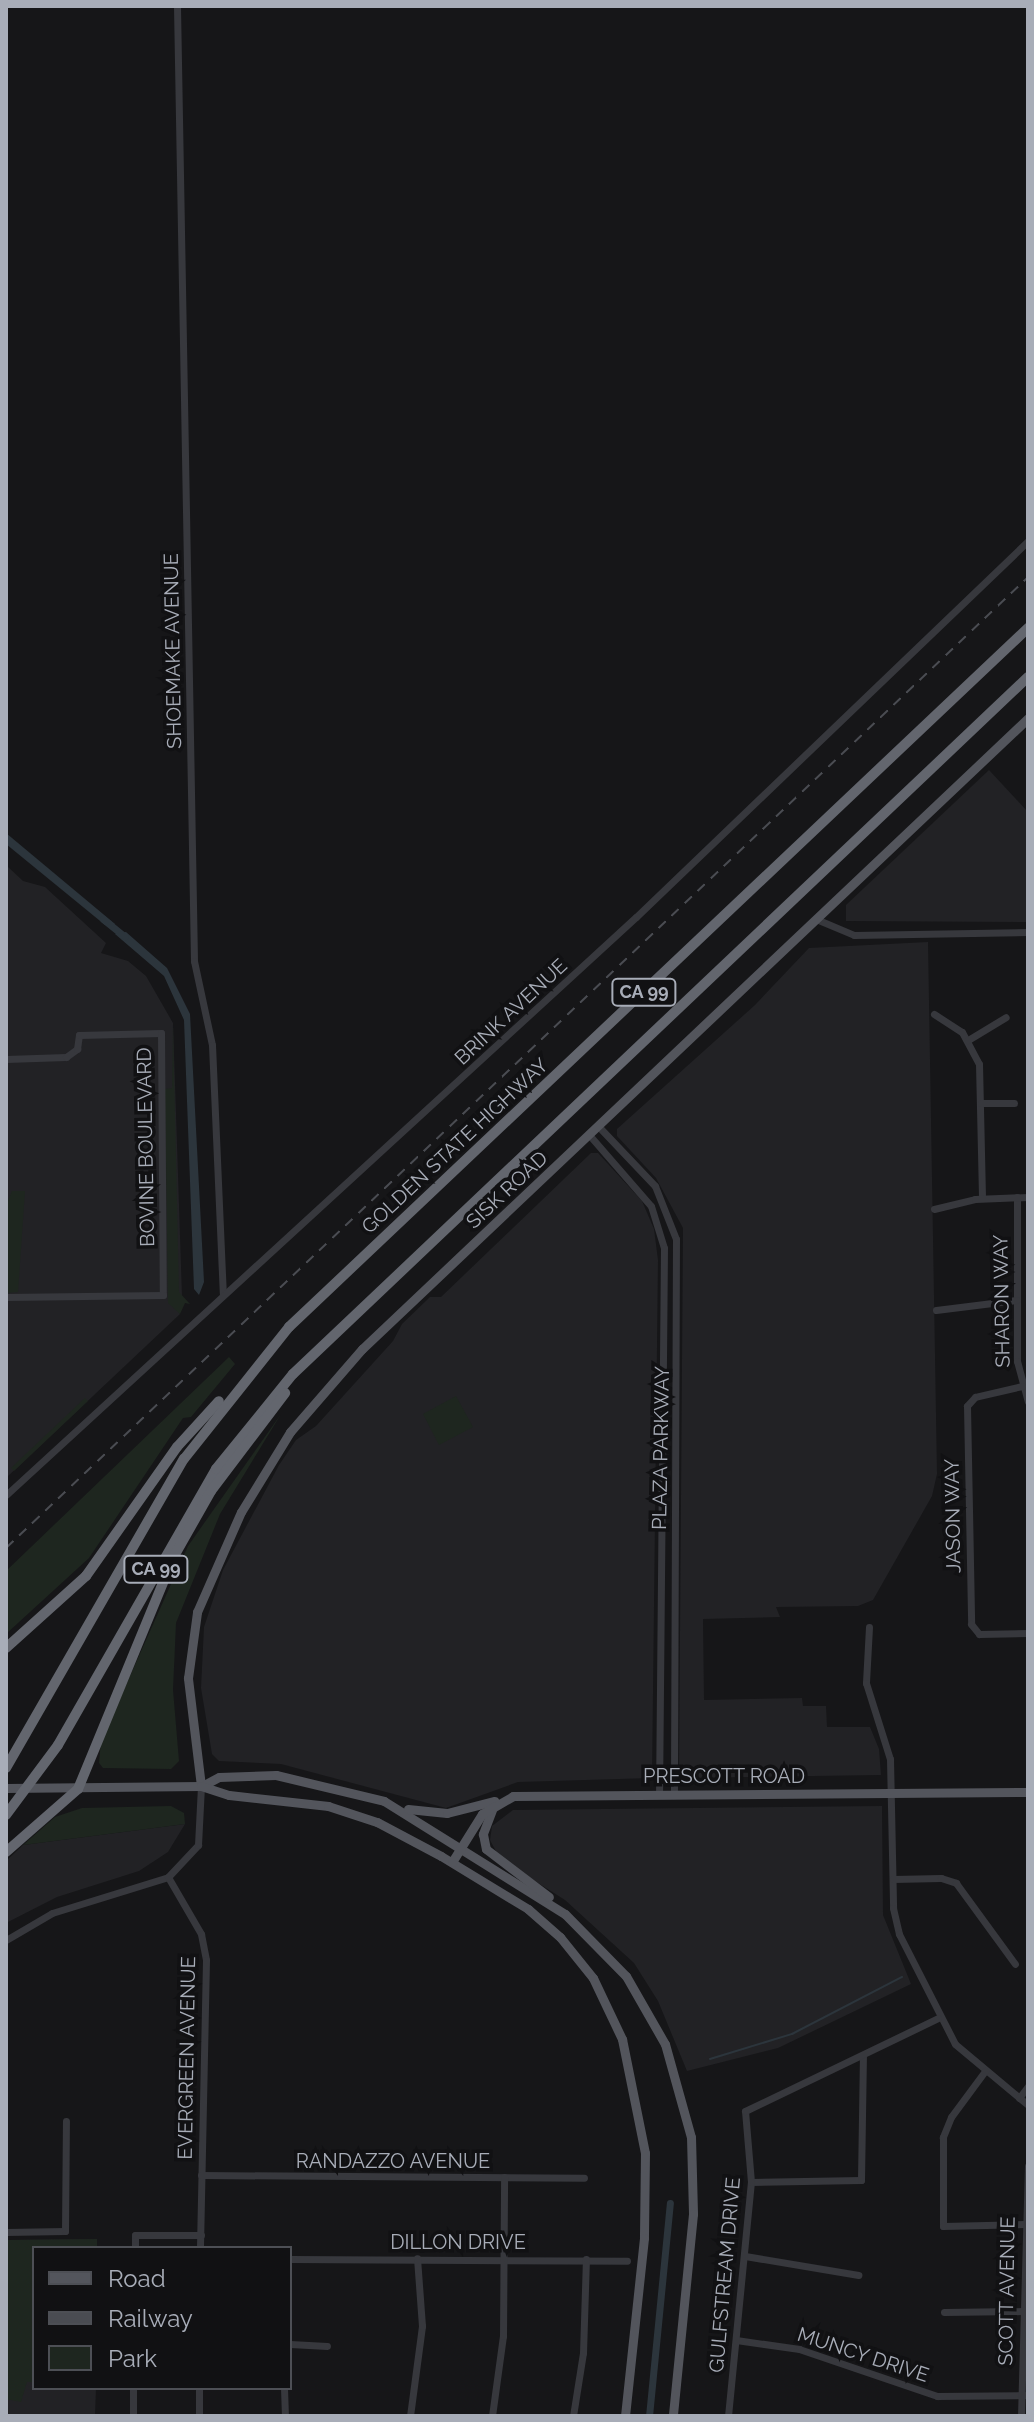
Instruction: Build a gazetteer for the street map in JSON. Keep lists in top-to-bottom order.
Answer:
{
  "streets": {
    "highway": ["CA 99", "GOLDEN STATE HIGHWAY"],
    "main road": ["SISK ROAD", "PRESCOTT ROAD"],
    "street": [
      "SHOEMAKE AVENUE",
      "BRINK AVENUE",
      "BOVINE BOULEVARD",
      "SHARON WAY",
      "PLAZA PARKWAY",
      "JASON WAY",
      "EVERGREEN AVENUE",
      "RANDAZZO AVENUE",
      "DILLON DRIVE",
      "GULFSTREAM DRIVE",
      "SCOTT AVENUE",
      "MUNCY DRIVE"
    ]
  },
  "crossings": [
    ["SHOEMAKE AVENUE", "BRINK AVENUE"],
    ["SISK ROAD", "PLAZA PARKWAY"],
    ["SHARON WAY", "JASON WAY"],
    ["PLAZA PARKWAY", "PRESCOTT ROAD"],
    ["EVERGREEN AVENUE", "RANDAZZO AVENUE"],
    ["GULFSTREAM DRIVE", "MUNCY DRIVE"],
    ["SCOTT AVENUE", "MUNCY DRIVE"]
  ],
  "legend": ["Road", "Railway", "Park"]
}
